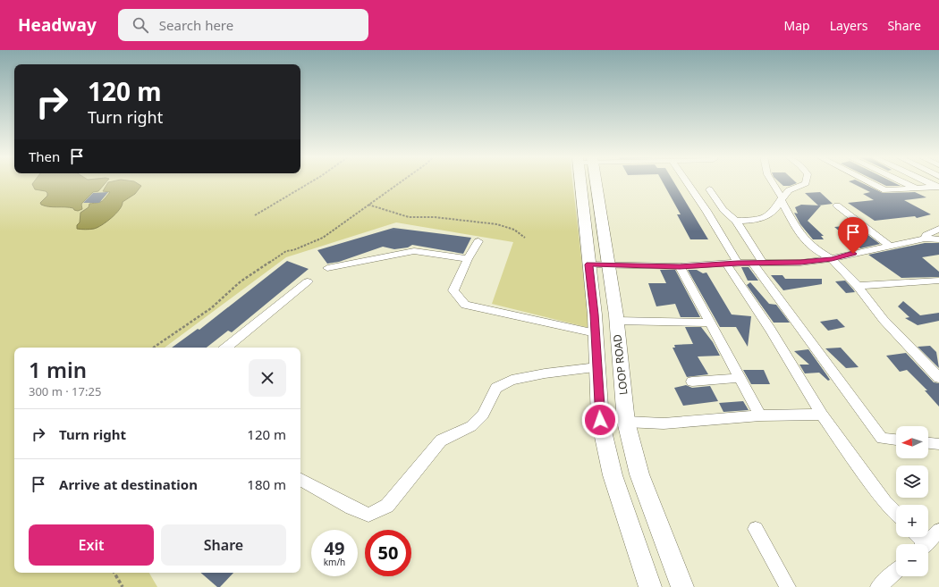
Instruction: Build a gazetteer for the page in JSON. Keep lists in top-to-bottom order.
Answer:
{
  "streets": {
    "main road": ["LOOP ROAD"]
  },
  "north": "left",
  "page": {
    "header": "Headway",
    "search": "Search here",
    "nav": ["Map", "Layers", "Share"],
    "turn": ["120 m", "Turn right"],
    "then": "Then",
    "heading": ["1 min", "300 m · 17:25"],
    "list": [
      {
        "name": "Turn right",
        "value": "120 m"
      },
      {
        "name": "Arrive at destination",
        "value": "180 m"
      }
    ],
    "map_buttons": ["+", "−"],
    "buttons": ["Exit", "Share"],
    "speed": "49 km/h",
    "limit": "50"
  }
}
